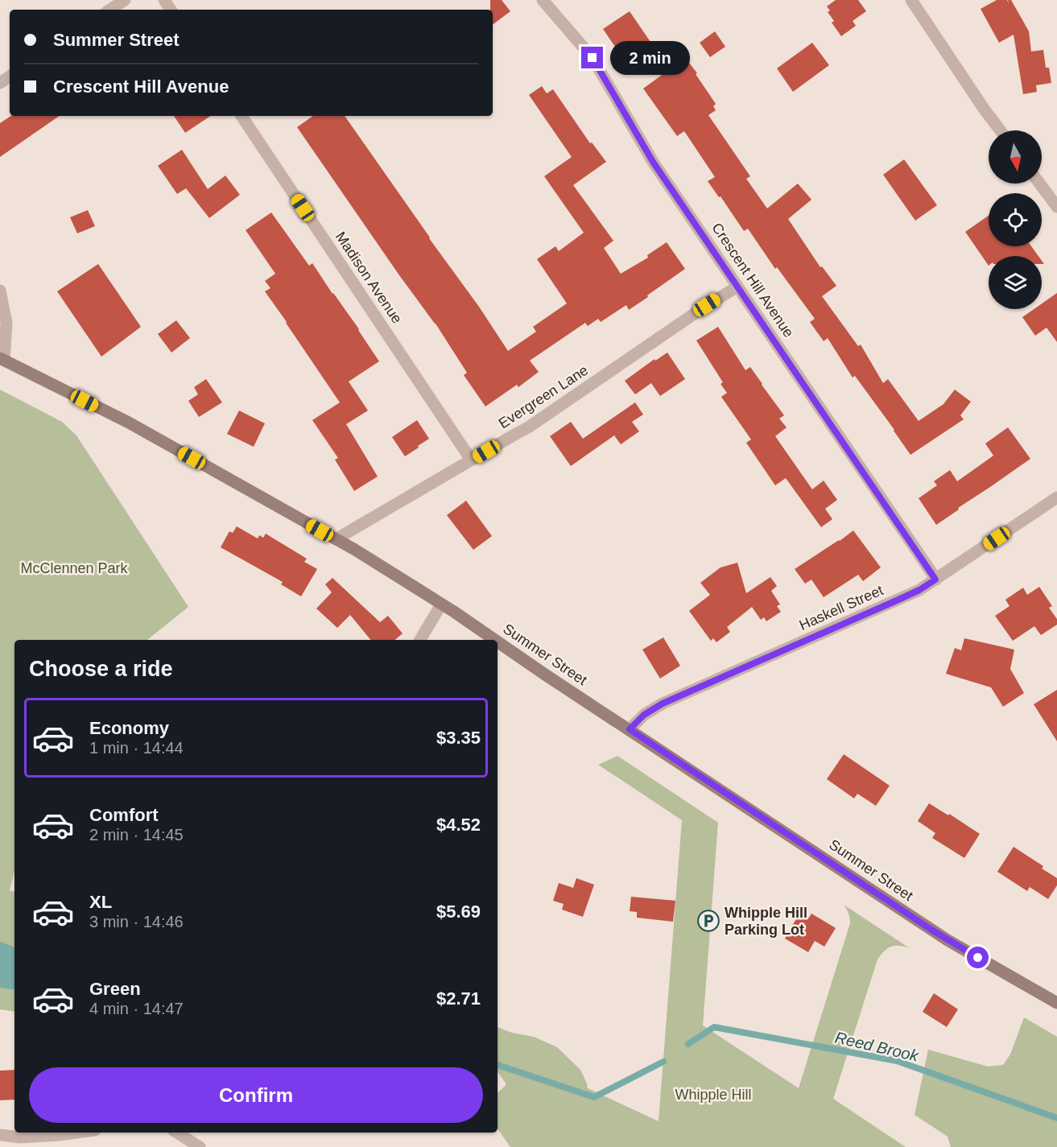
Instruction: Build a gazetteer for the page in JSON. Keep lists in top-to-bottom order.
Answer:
{
  "streets": {
    "main road": ["Summer Street"],
    "street": [
      "Madison Avenue",
      "Crescent Hill Avenue",
      "Evergreen Lane",
      "Haskell Street"
    ]
  },
  "crossings": [
    ["Madison Avenue", "Evergreen Lane"],
    ["Crescent Hill Avenue", "Evergreen Lane"],
    ["Crescent Hill Avenue", "Haskell Street"],
    ["Evergreen Lane", "Summer Street"],
    ["Haskell Street", "Summer Street"]
  ],
  "water": ["Reed Brook"],
  "parks": ["McClennen Park", "Whipple Hill"],
  "places": {
    "parking": ["Whipple Hill Parking Lot"]
  },
  "north": "bottom",
  "page": {
    "banner": ["Summer Street", "Crescent Hill Avenue"],
    "bubble": "2 min",
    "heading": "Choose a ride",
    "list": [
      {
        "name": "Economy",
        "note": "1 min · 14:44",
        "value": "$3.35"
      },
      {
        "name": "Comfort",
        "note": "2 min · 14:45",
        "value": "$4.52"
      },
      {
        "name": "XL",
        "note": "3 min · 14:46",
        "value": "$5.69"
      },
      {
        "name": "Green",
        "note": "4 min · 14:47",
        "value": "$2.71"
      }
    ],
    "buttons": "Confirm"
  }
}
